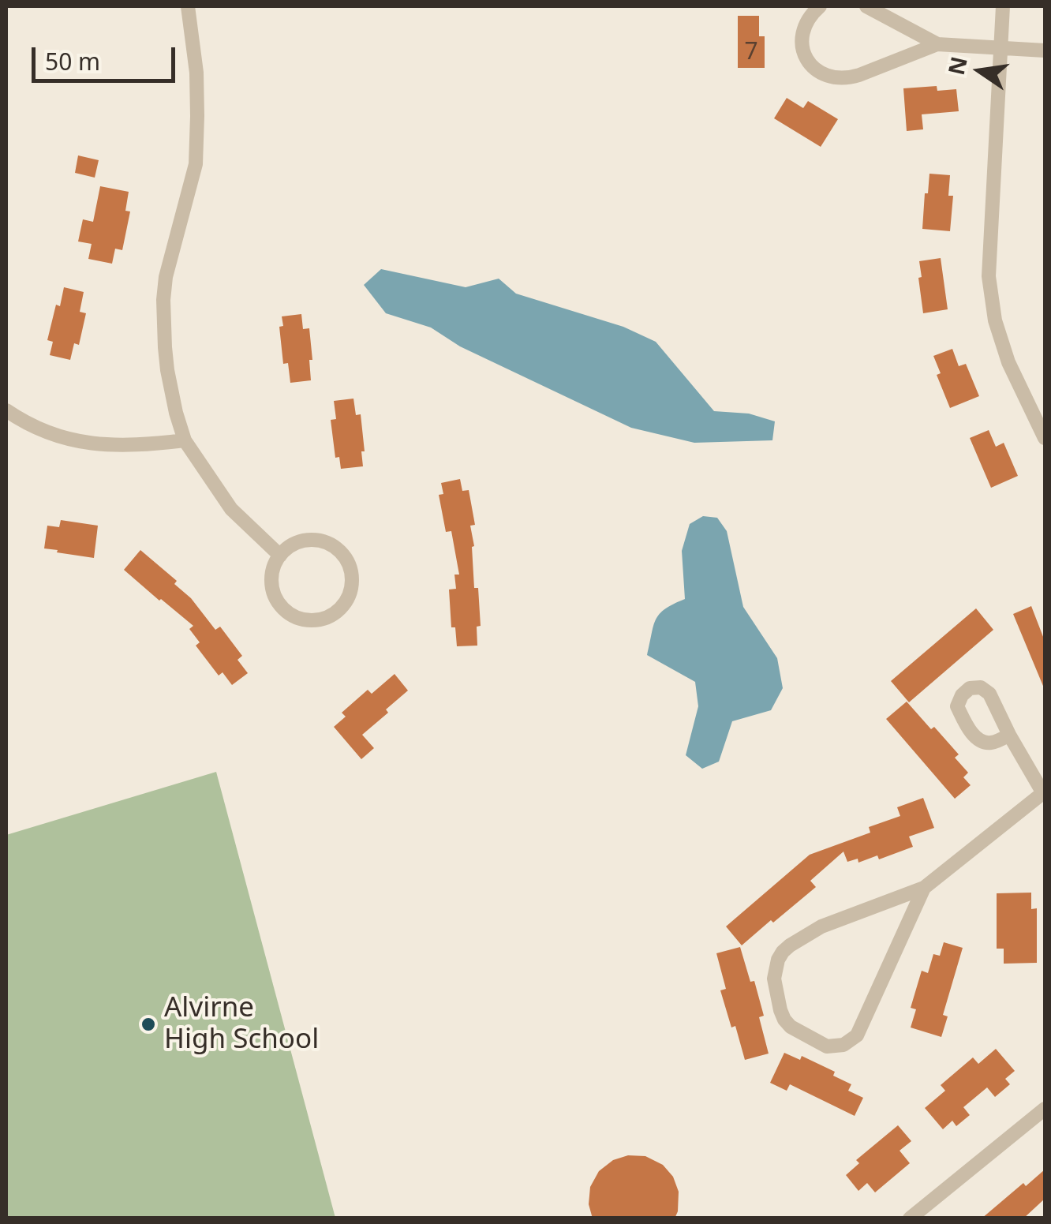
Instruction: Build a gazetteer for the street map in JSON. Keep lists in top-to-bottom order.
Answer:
{
  "places": ["Alvirne High School"],
  "house_numbers": ["7"],
  "scale_bar": "50 m",
  "north": "left"
}
